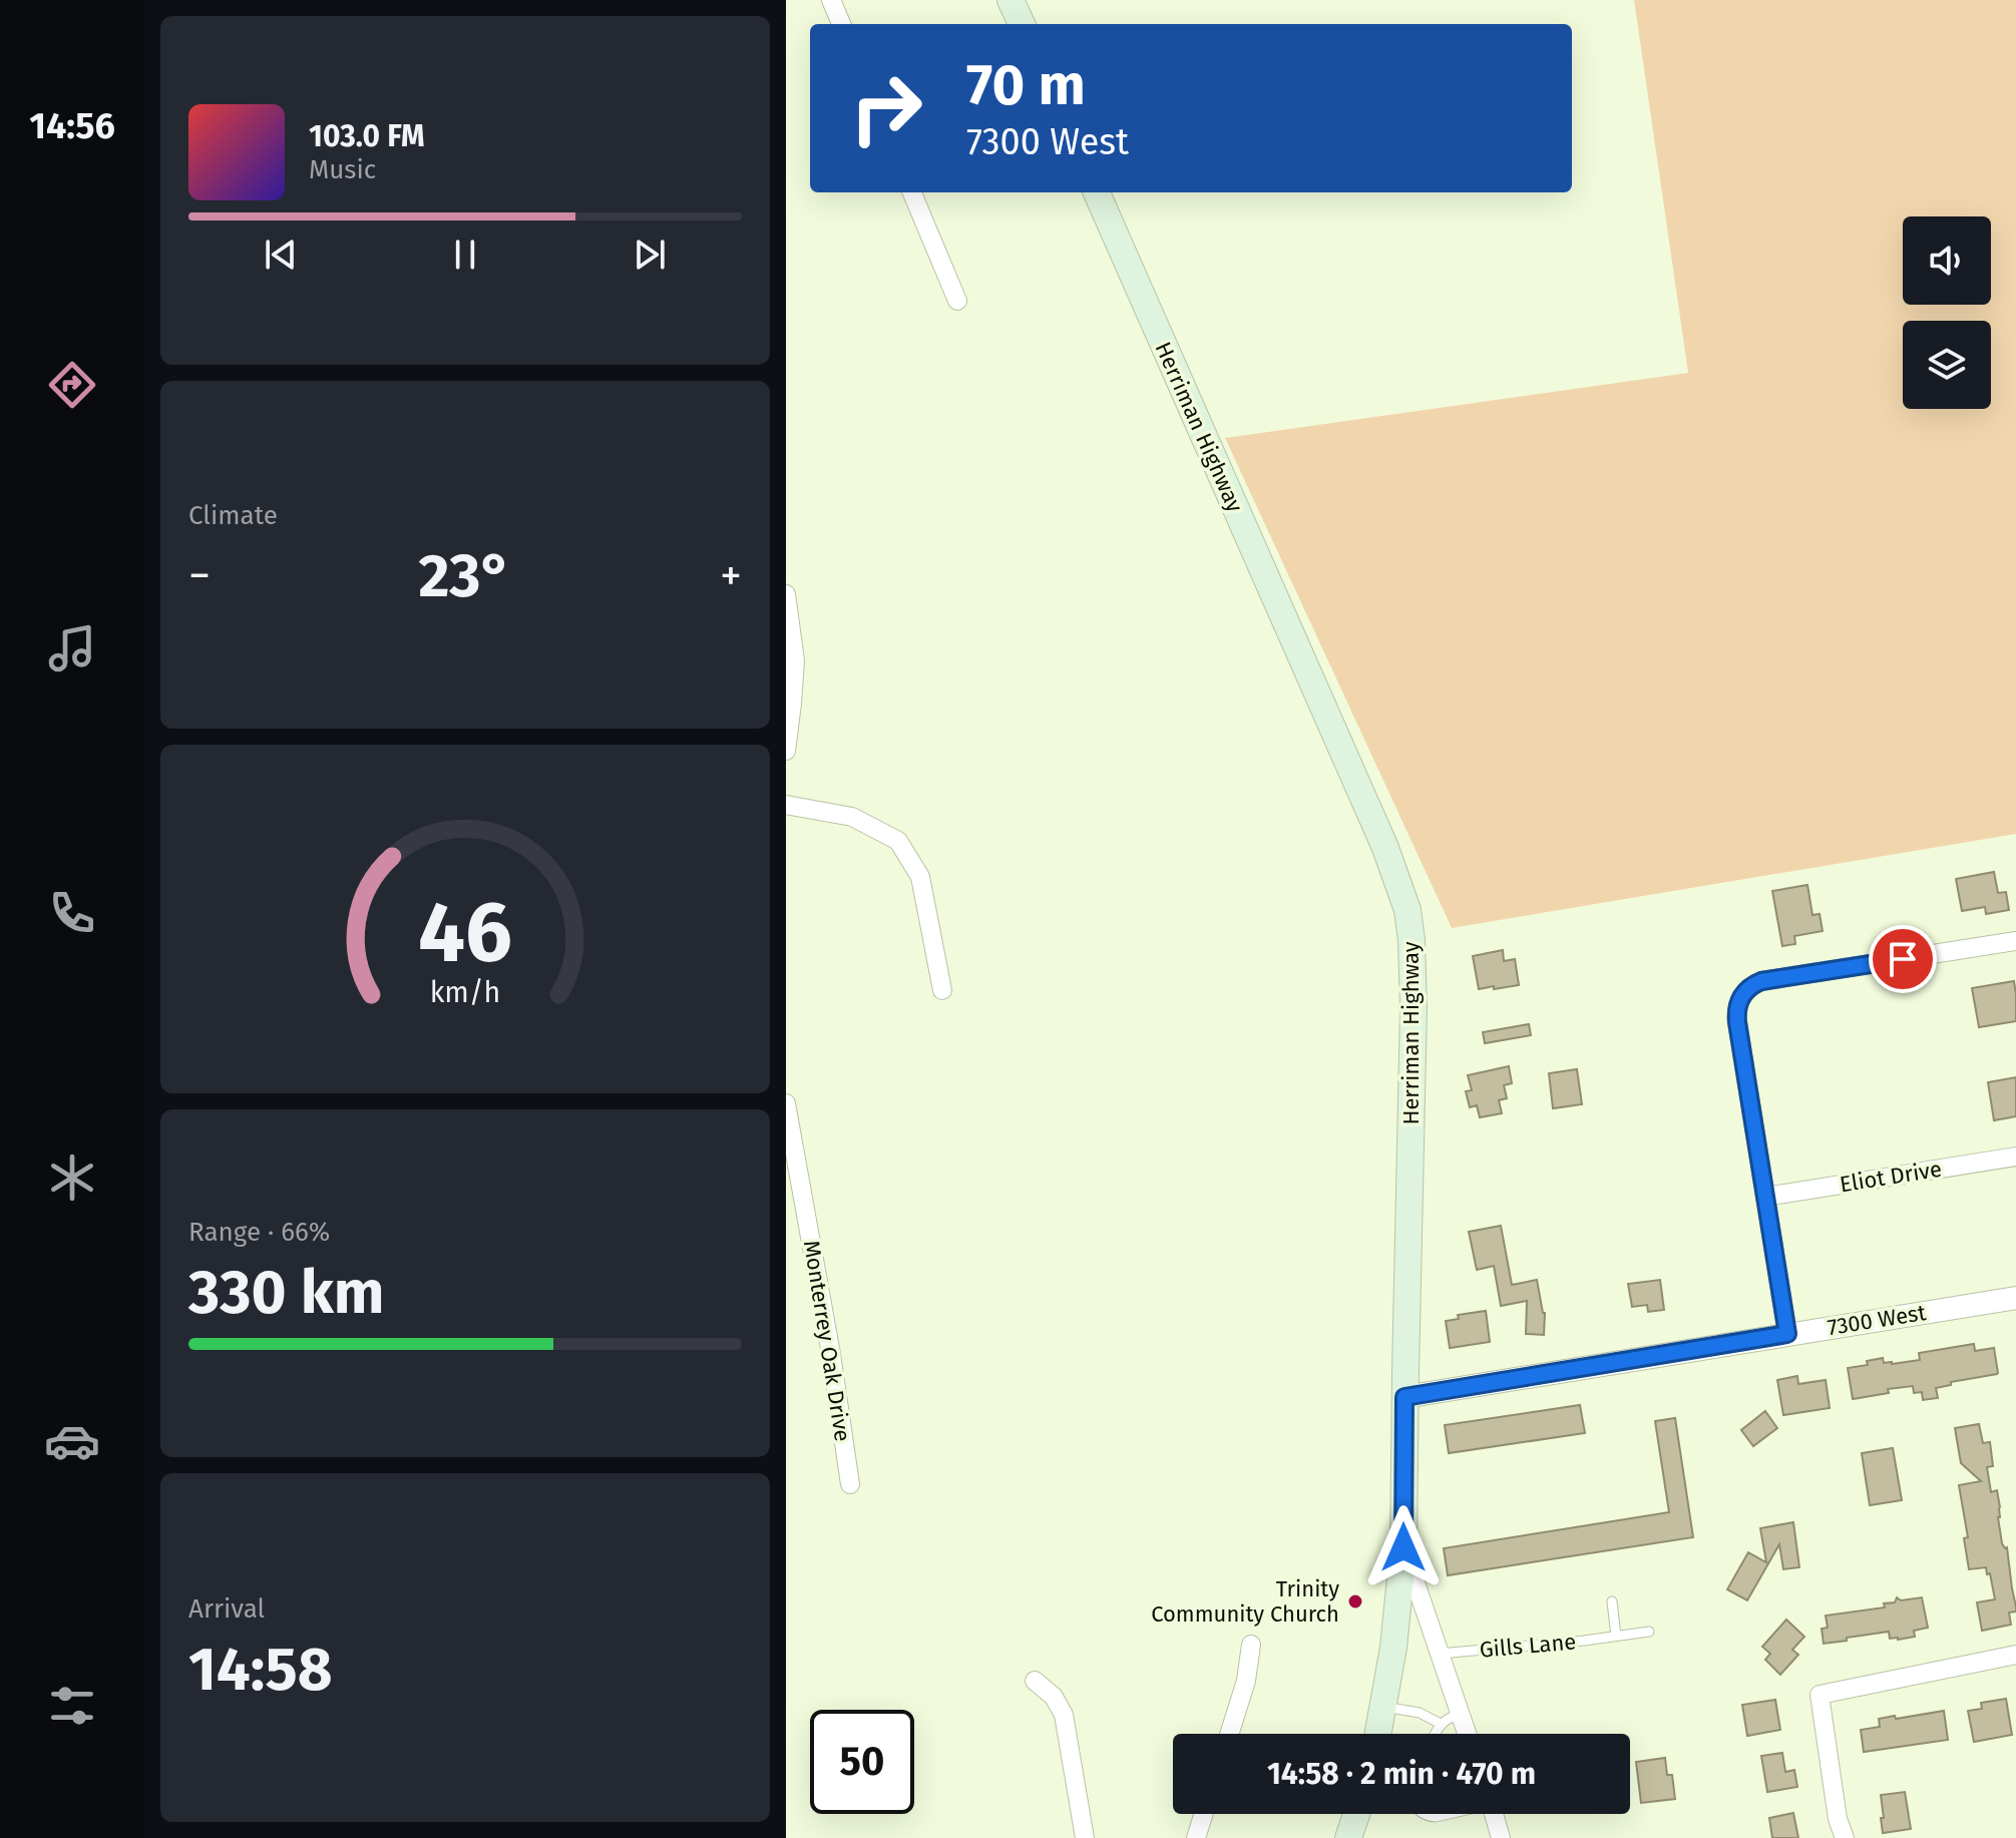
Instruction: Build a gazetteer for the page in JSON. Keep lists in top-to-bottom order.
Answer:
{
  "streets": {
    "main road": ["Herriman Highway"],
    "street": ["Eliot Drive", "7300 West", "Monterrey Oak Drive"],
    "lane": ["Gills Lane"]
  },
  "crossings": [
    ["Herriman Highway", "7300 West"]
  ],
  "places": ["Trinity Community Church"],
  "page": {
    "tabs": "14:56",
    "turn": ["70 m", "7300 West"],
    "song": ["103.0 FM", "Music"],
    "tile": [
      "Climate",
      ["Range · 66%", "330 km"],
      ["Arrival", "14:58"]
    ],
    "heat": ["−", "23°", "+"],
    "limit": "50",
    "trip": "14:58 · 2 min · 470 m",
    "gauge": ["46", "km/h"]
  }
}
